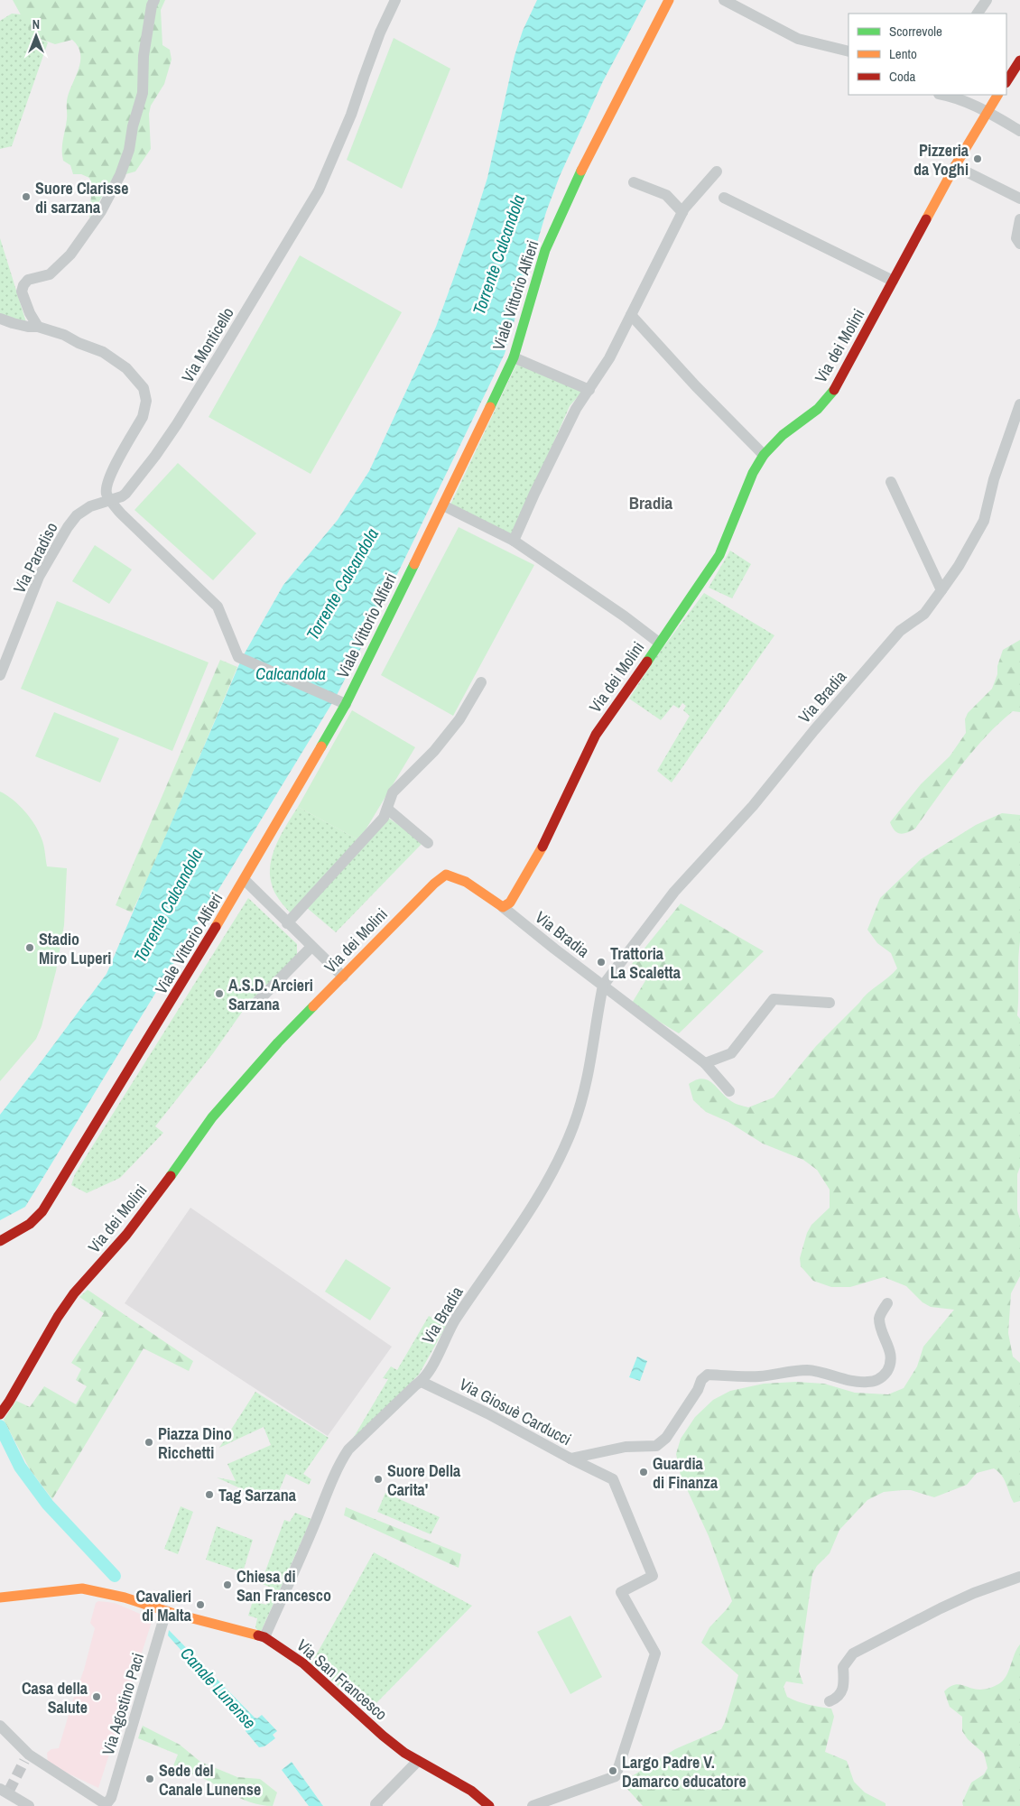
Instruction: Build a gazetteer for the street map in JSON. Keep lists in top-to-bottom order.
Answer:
{
  "streets": {
    "street": [
      "Viale Vittorio Alfieri",
      "Via Monticello",
      "Via dei Molini",
      "Via Paradiso",
      "Via Bradia",
      "Via Giosuè Carducci",
      "Via San Francesco",
      "Via Agostino Paci"
    ]
  },
  "crossings": [
    ["Viale Vittorio Alfieri", "Via dei Molini"],
    ["Via Monticello", "Via Paradiso"],
    ["Via dei Molini", "Via Bradia"],
    ["Via Bradia", "Via Giosuè Carducci"],
    ["Via Bradia", "Via San Francesco"],
    ["Via San Francesco", "Via Agostino Paci"]
  ],
  "districts": ["Bradia"],
  "water": ["Torrente Calcandola", "Calcandola", "Canale Lunense"],
  "places": [
    "Pizzeria da Yoghi",
    "Suore Clarisse di sarzana",
    "Stadio Miro Luperi",
    "Trattoria La Scaletta",
    "A.S.D. Arcieri Sarzana",
    "Piazza Dino Ricchetti",
    "Guardia di Finanza",
    "Suore Della Carita'",
    "Tag Sarzana",
    "Chiesa di San Francesco",
    "Cavalieri di Malta",
    "Casa della Salute",
    "Largo Padre V. Damarco educatore",
    "Sede del Canale Lunense"
  ],
  "legend": ["Scorrevole", "Lento", "Coda"],
  "north": "top"
}
